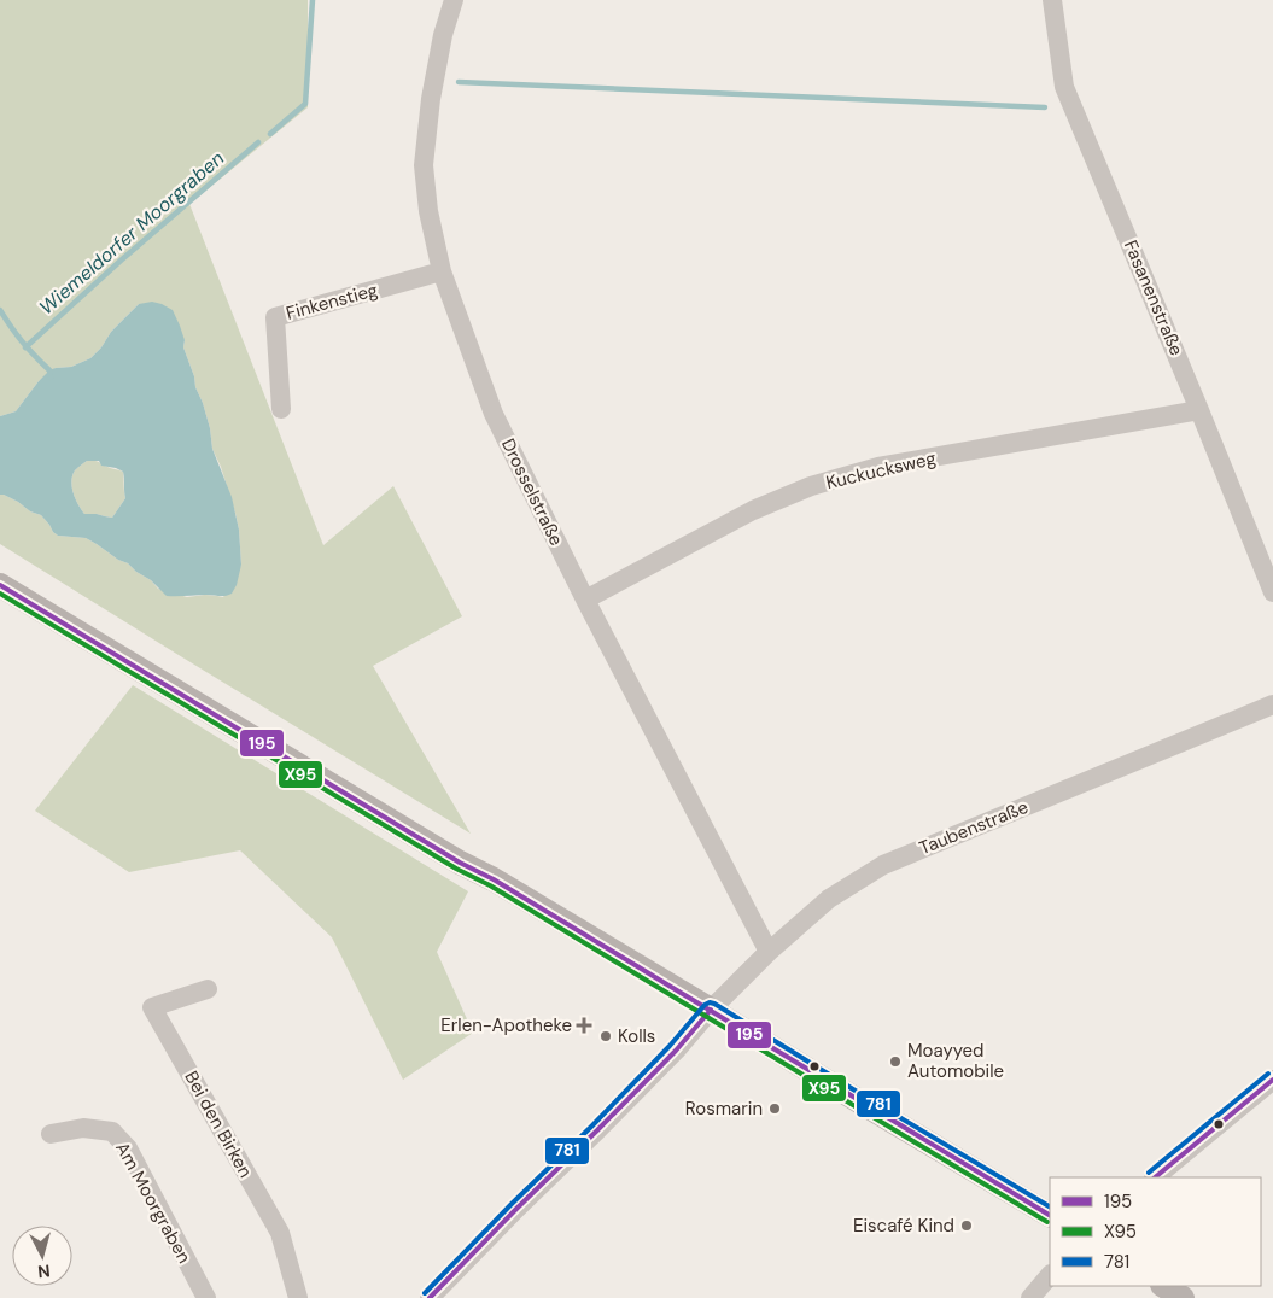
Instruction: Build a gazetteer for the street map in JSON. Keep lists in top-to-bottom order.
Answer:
{
  "streets": {
    "street": [
      "Fasanenstraße",
      "Finkenstieg",
      "Kuckucksweg",
      "Drosselstraße",
      "Taubenstraße",
      "Bei den Birken",
      "Am Moorgraben"
    ]
  },
  "crossings": [
    ["Fasanenstraße", "Kuckucksweg"],
    ["Finkenstieg", "Drosselstraße"],
    ["Kuckucksweg", "Drosselstraße"],
    ["Drosselstraße", "Taubenstraße"]
  ],
  "water": ["Wiemeldorfer Moorgraben"],
  "places": {
    "health": ["Erlen-Apotheke"],
    "other": [
      "Kolls",
      "Moayyed Automobile",
      "Rosmarin",
      "Eiscafé Kind"
    ]
  },
  "lines": ["transit line 195", "transit line X95", "transit line 781"],
  "legend": ["195", "X95", "781"],
  "north": "bottom"
}
